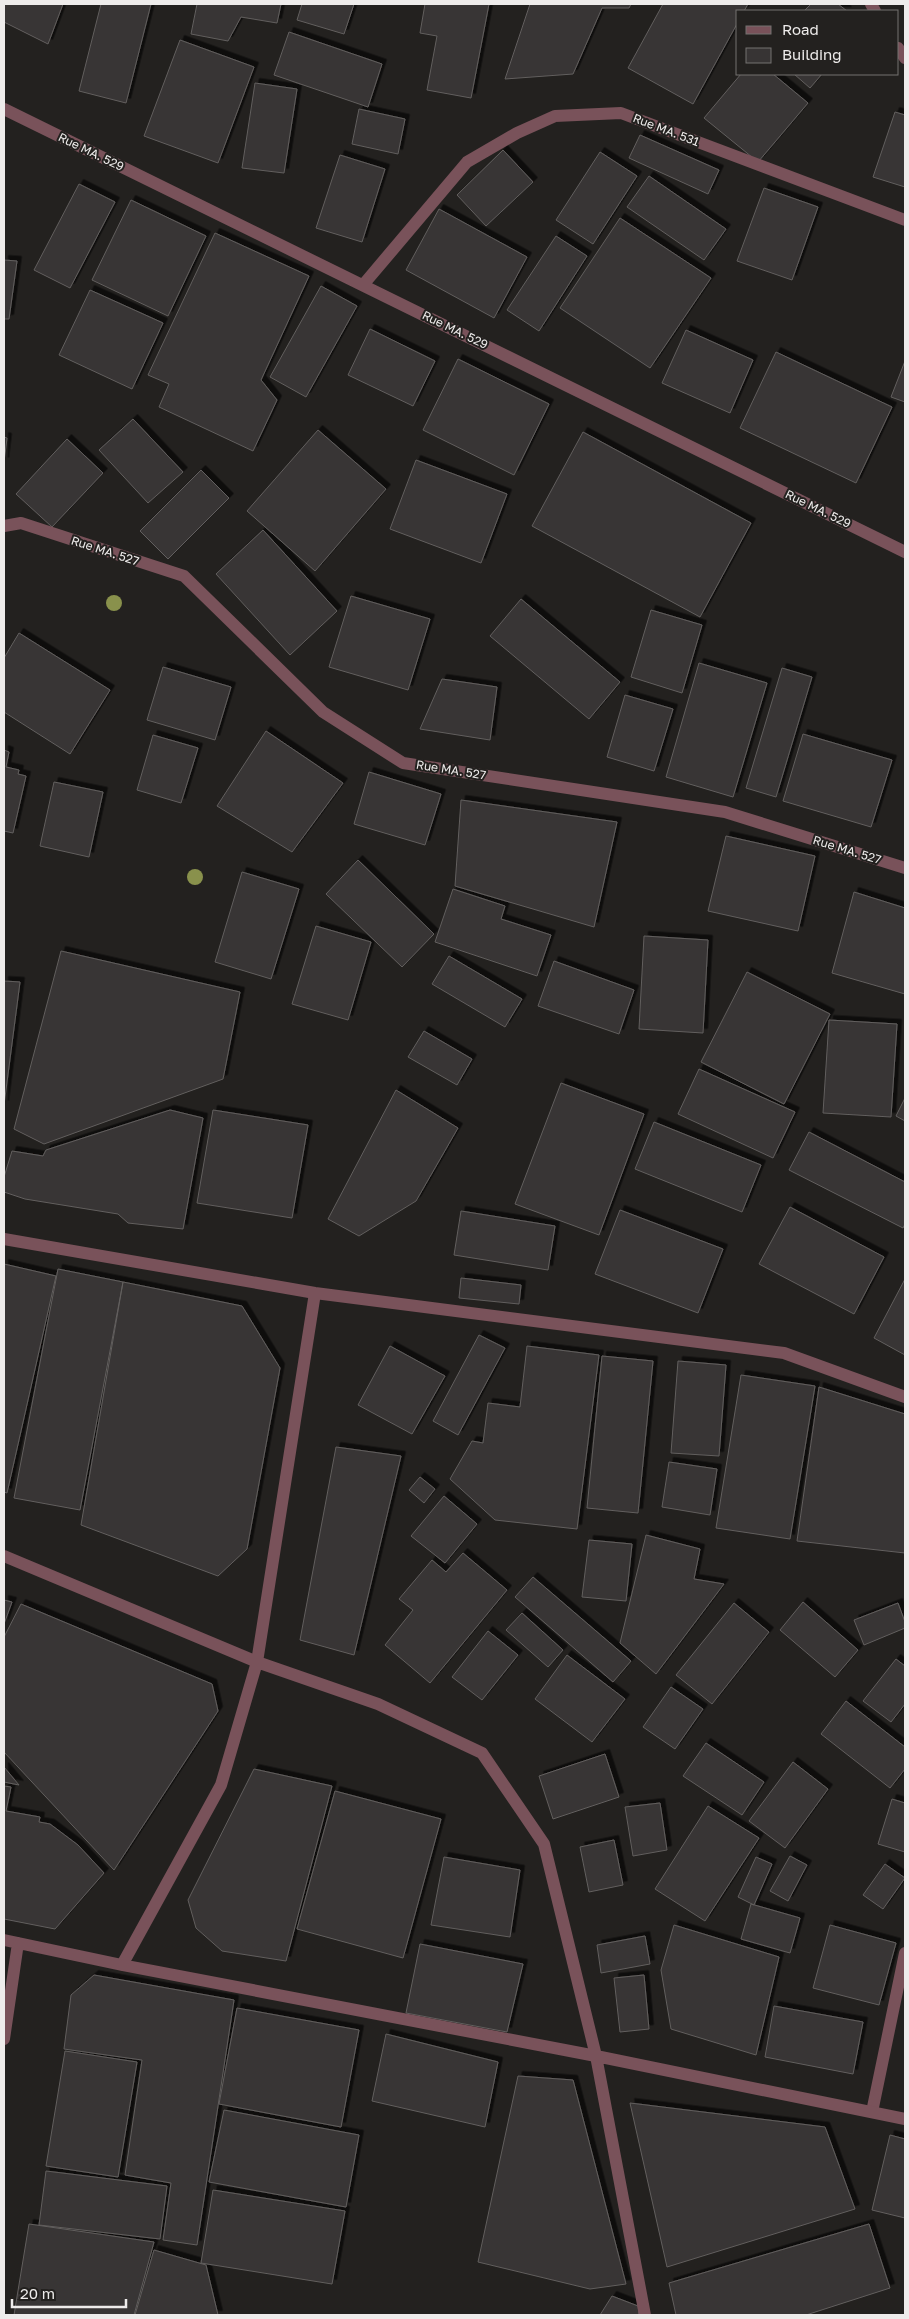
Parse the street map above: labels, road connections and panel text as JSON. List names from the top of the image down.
{
  "streets": {
    "street": ["Rue MA. 531", "Rue MA. 529", "Rue MA. 527"]
  },
  "crossings": [
    ["Rue MA. 531", "Rue MA. 529"]
  ],
  "legend": ["Road", "Building"],
  "scale_bar": "20 m"
}
